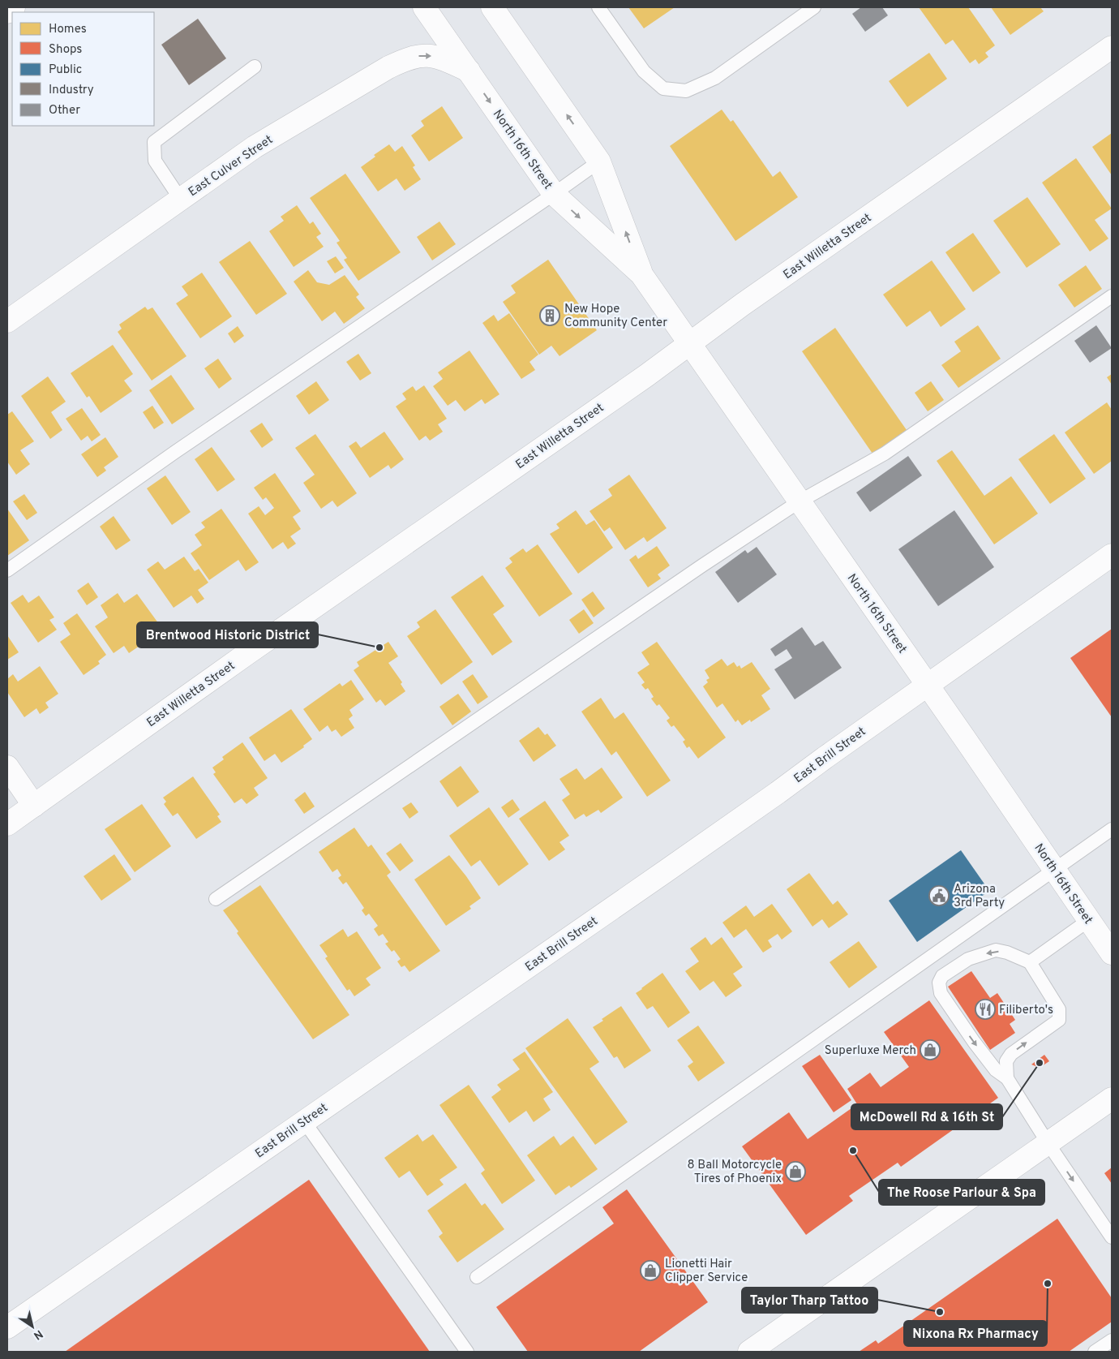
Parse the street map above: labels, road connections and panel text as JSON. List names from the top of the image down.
{
  "streets": {
    "main road": [
      "North 16th Street",
      "East Culver Street",
      "East Willetta Street",
      "East Brill Street"
    ]
  },
  "crossings": [
    ["North 16th Street", "East Culver Street"],
    ["North 16th Street", "East Willetta Street"],
    ["North 16th Street", "East Brill Street"]
  ],
  "one_way": ["East Culver Street"],
  "places": {
    "building": ["New Hope Community Center"],
    "other": [
      "Brentwood Historic District",
      "McDowell Rd & 16th St",
      "The Roose Parlour & Spa",
      "Nixona Rx Pharmacy",
      "Taylor Tharp Tattoo"
    ],
    "public building": ["Arizona 3rd Party"],
    "restaurant": ["Filiberto's"],
    "shop": ["Superluxe Merch", "8 Ball Motorcycle Tires of Phoenix", "Lionetti Hair Clipper Service"]
  },
  "legend": [
    "Homes",
    "Shops",
    "Public",
    "Industry",
    "Other"
  ],
  "north": "bottom right"
}
